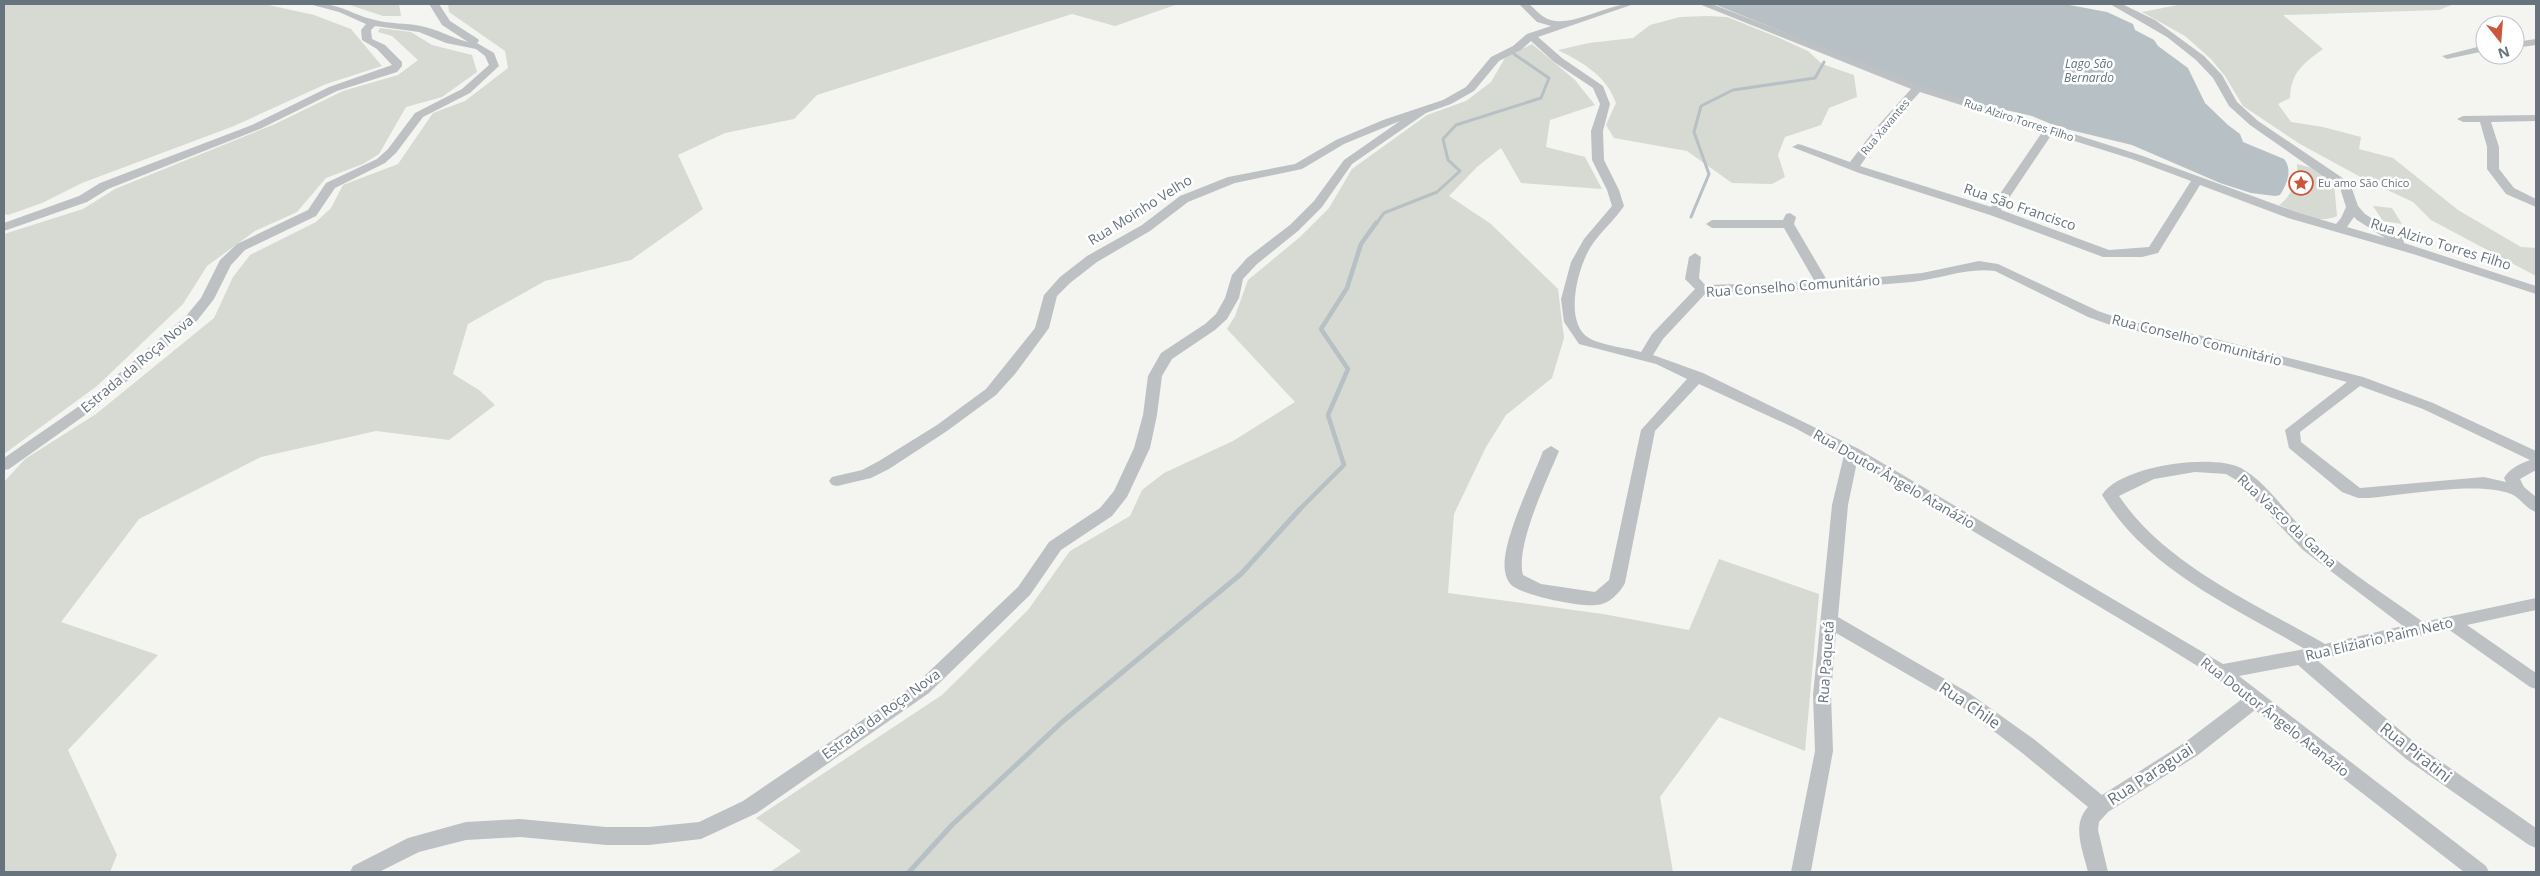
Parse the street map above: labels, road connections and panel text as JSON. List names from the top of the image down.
{
  "streets": {
    "street": [
      "Rua Alziro Torres Filho",
      "Rua Xavantes",
      "Rua São Francisco",
      "Rua Moinho Velho",
      "Rua Conselho Comunitário",
      "Estrada da Roça Nova",
      "Rua Doutor Ângelo Atanázio",
      "Rua Vasco da Gama",
      "Rua Eliziario Paim Neto",
      "Rua Paquetá",
      "Rua Chile",
      "Rua Piratini",
      "Rua Paraguai"
    ]
  },
  "crossings": [
    ["Rua Alziro Torres Filho", "Rua Xavantes"],
    ["Rua Alziro Torres Filho", "Rua São Francisco"],
    ["Rua Xavantes", "Rua São Francisco"],
    ["Rua Moinho Velho", "Estrada da Roça Nova"],
    ["Rua Moinho Velho", "Rua Doutor Ângelo Atanázio"],
    ["Rua Conselho Comunitário", "Rua Doutor Ângelo Atanázio"],
    ["Rua Doutor Ângelo Atanázio", "Rua Eliziario Paim Neto"],
    ["Rua Doutor Ângelo Atanázio", "Rua Paquetá"],
    ["Rua Doutor Ângelo Atanázio", "Rua Paraguai"],
    ["Rua Vasco da Gama", "Rua Eliziario Paim Neto"],
    ["Rua Eliziario Paim Neto", "Rua Piratini"],
    ["Rua Paquetá", "Rua Chile"],
    ["Rua Chile", "Rua Paraguai"]
  ],
  "water": ["Lago São Bernardo"],
  "places": {
    "place": ["Eu amo São Chico"]
  },
  "north": "bottom"
}
